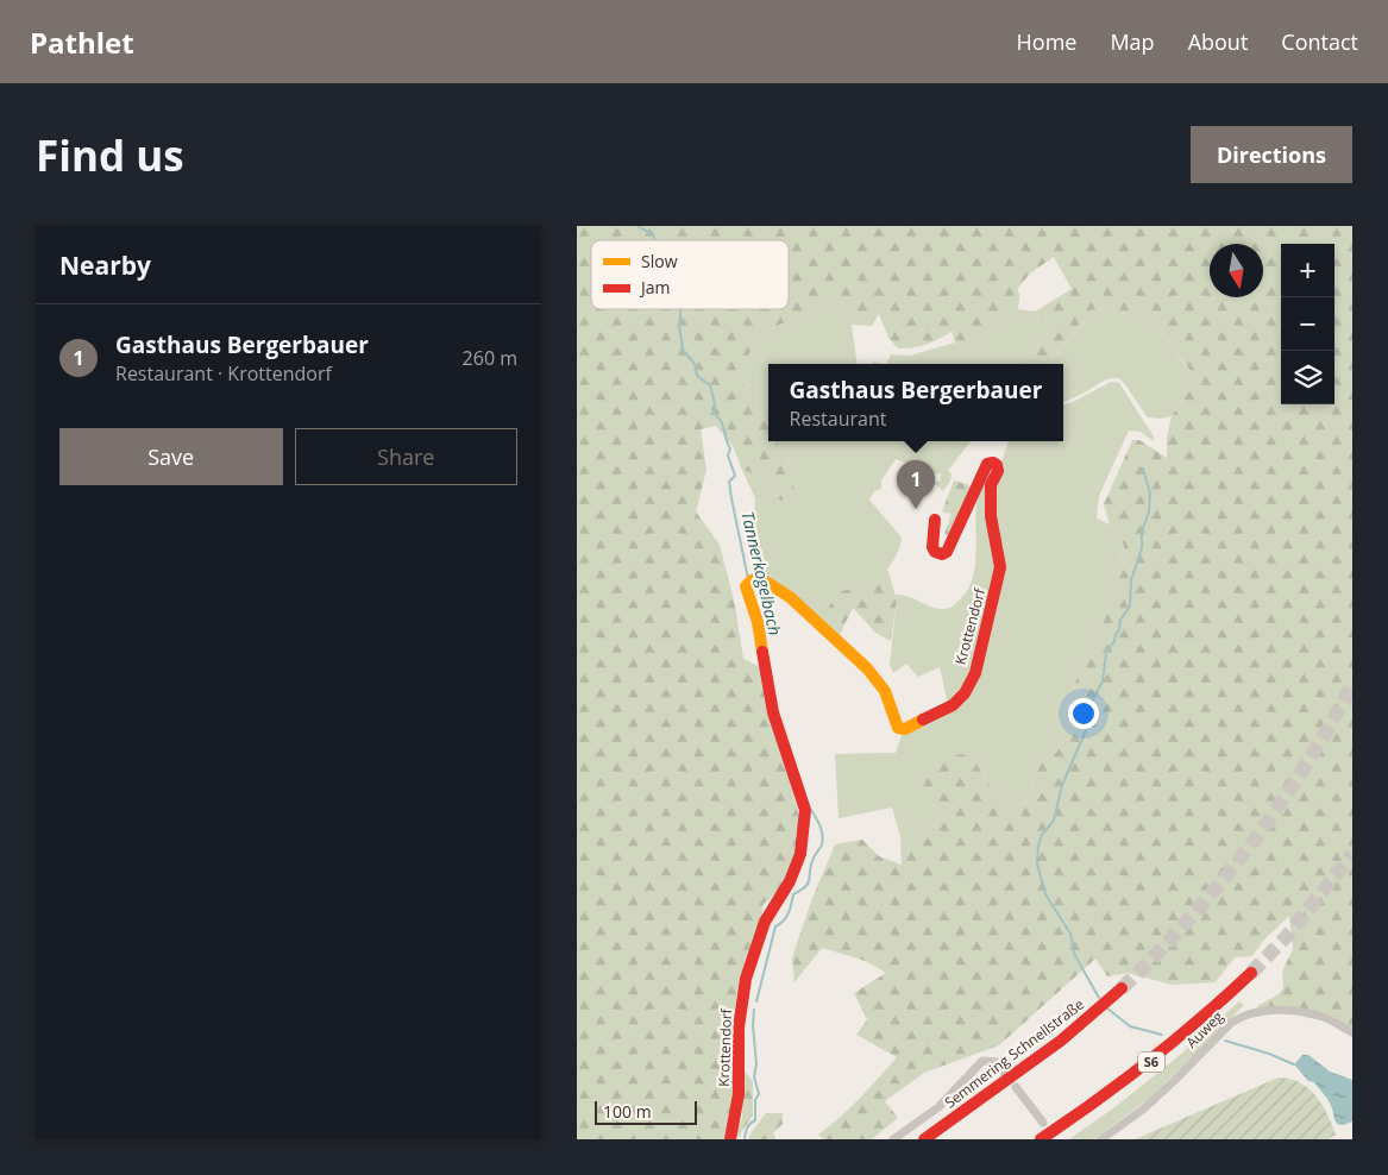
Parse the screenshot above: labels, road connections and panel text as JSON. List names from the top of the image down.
{
  "streets": {
    "main road": ["Krottendorf", "Semmering Schnellstraße", "S6"],
    "street": ["Auweg"]
  },
  "water": ["Tannerkogelbach"],
  "legend": ["Slow", "Jam"],
  "scale_bar": "100 m",
  "north": "bottom",
  "page": {
    "header": "Pathlet",
    "nav": [
      "Home",
      "Map",
      "About",
      "Contact"
    ],
    "buttons": [
      "Directions",
      ["Save", "Share"]
    ],
    "title": "Find us",
    "heading": "Nearby",
    "map_buttons": ["+", "−"],
    "list": [
      {
        "mark": "1",
        "name": "Gasthaus Bergerbauer",
        "note": "Restaurant · Krottendorf",
        "value": "260 m"
      }
    ],
    "popup": ["Gasthaus Bergerbauer", "Restaurant"],
    "pins": "1",
    "scale": "100 m"
  }
}
